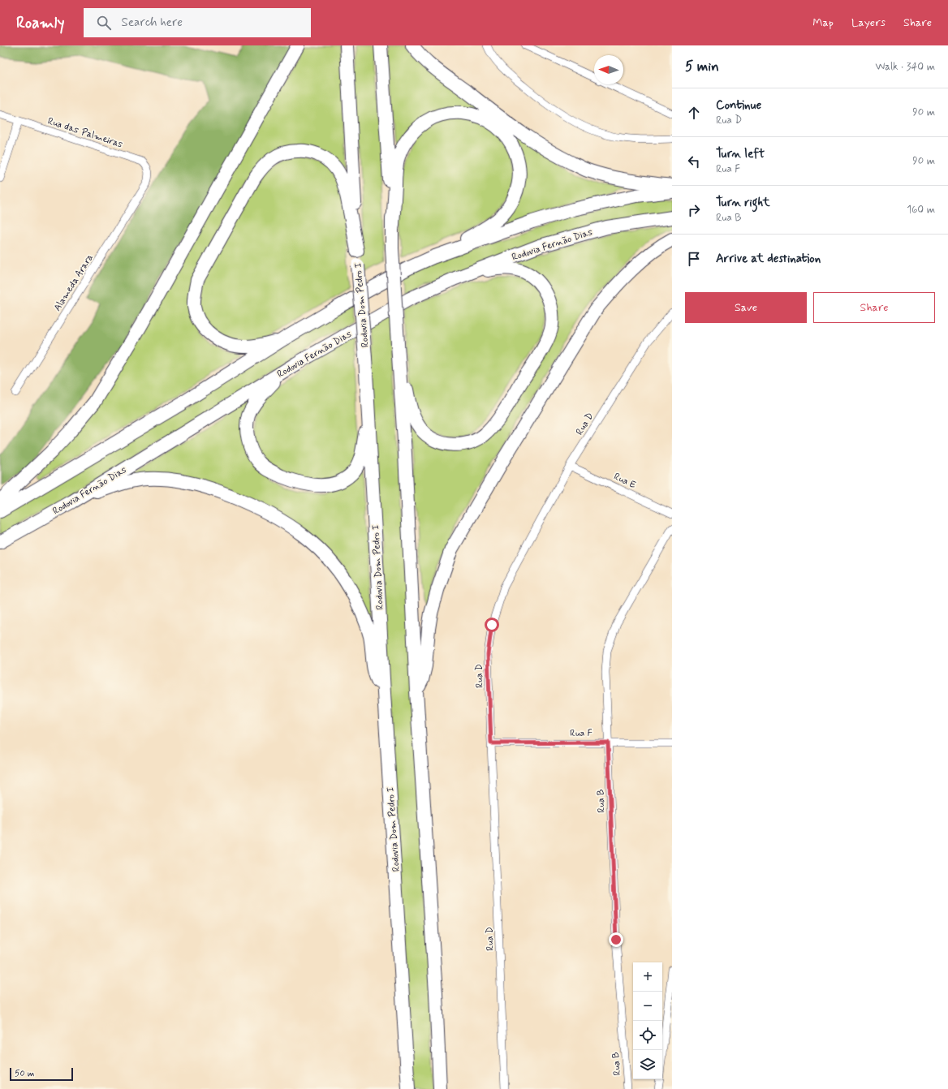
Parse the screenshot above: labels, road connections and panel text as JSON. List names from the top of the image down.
{
  "streets": {
    "highway": ["Rodovia Fernão Dias", "Rodovia Dom Pedro I"],
    "street": [
      "Rua das Palmeiras",
      "Alameda Arara",
      "Rua D",
      "Rua E",
      "Rua F",
      "Rua B"
    ]
  },
  "crossings": [
    ["Rua das Palmeiras", "Alameda Arara"],
    ["Rua D", "Rua E"],
    ["Rua D", "Rua F"],
    ["Rua F", "Rua B"]
  ],
  "scale_bar": "50 m",
  "north": "left",
  "page": {
    "header": "Roamly",
    "search": "Search here",
    "nav": ["Map", "Layers", "Share"],
    "heading": ["5 min", "Walk · 340 m"],
    "list": [
      ["Continue", "Rua D", "90 m"],
      ["Turn left", "Rua F", "90 m"],
      ["Turn right", "Rua B", "160 m"],
      "Arrive at destination"
    ],
    "buttons": ["Save", "Share"],
    "map_buttons": ["+", "−"],
    "scale": "50 m"
  }
}
